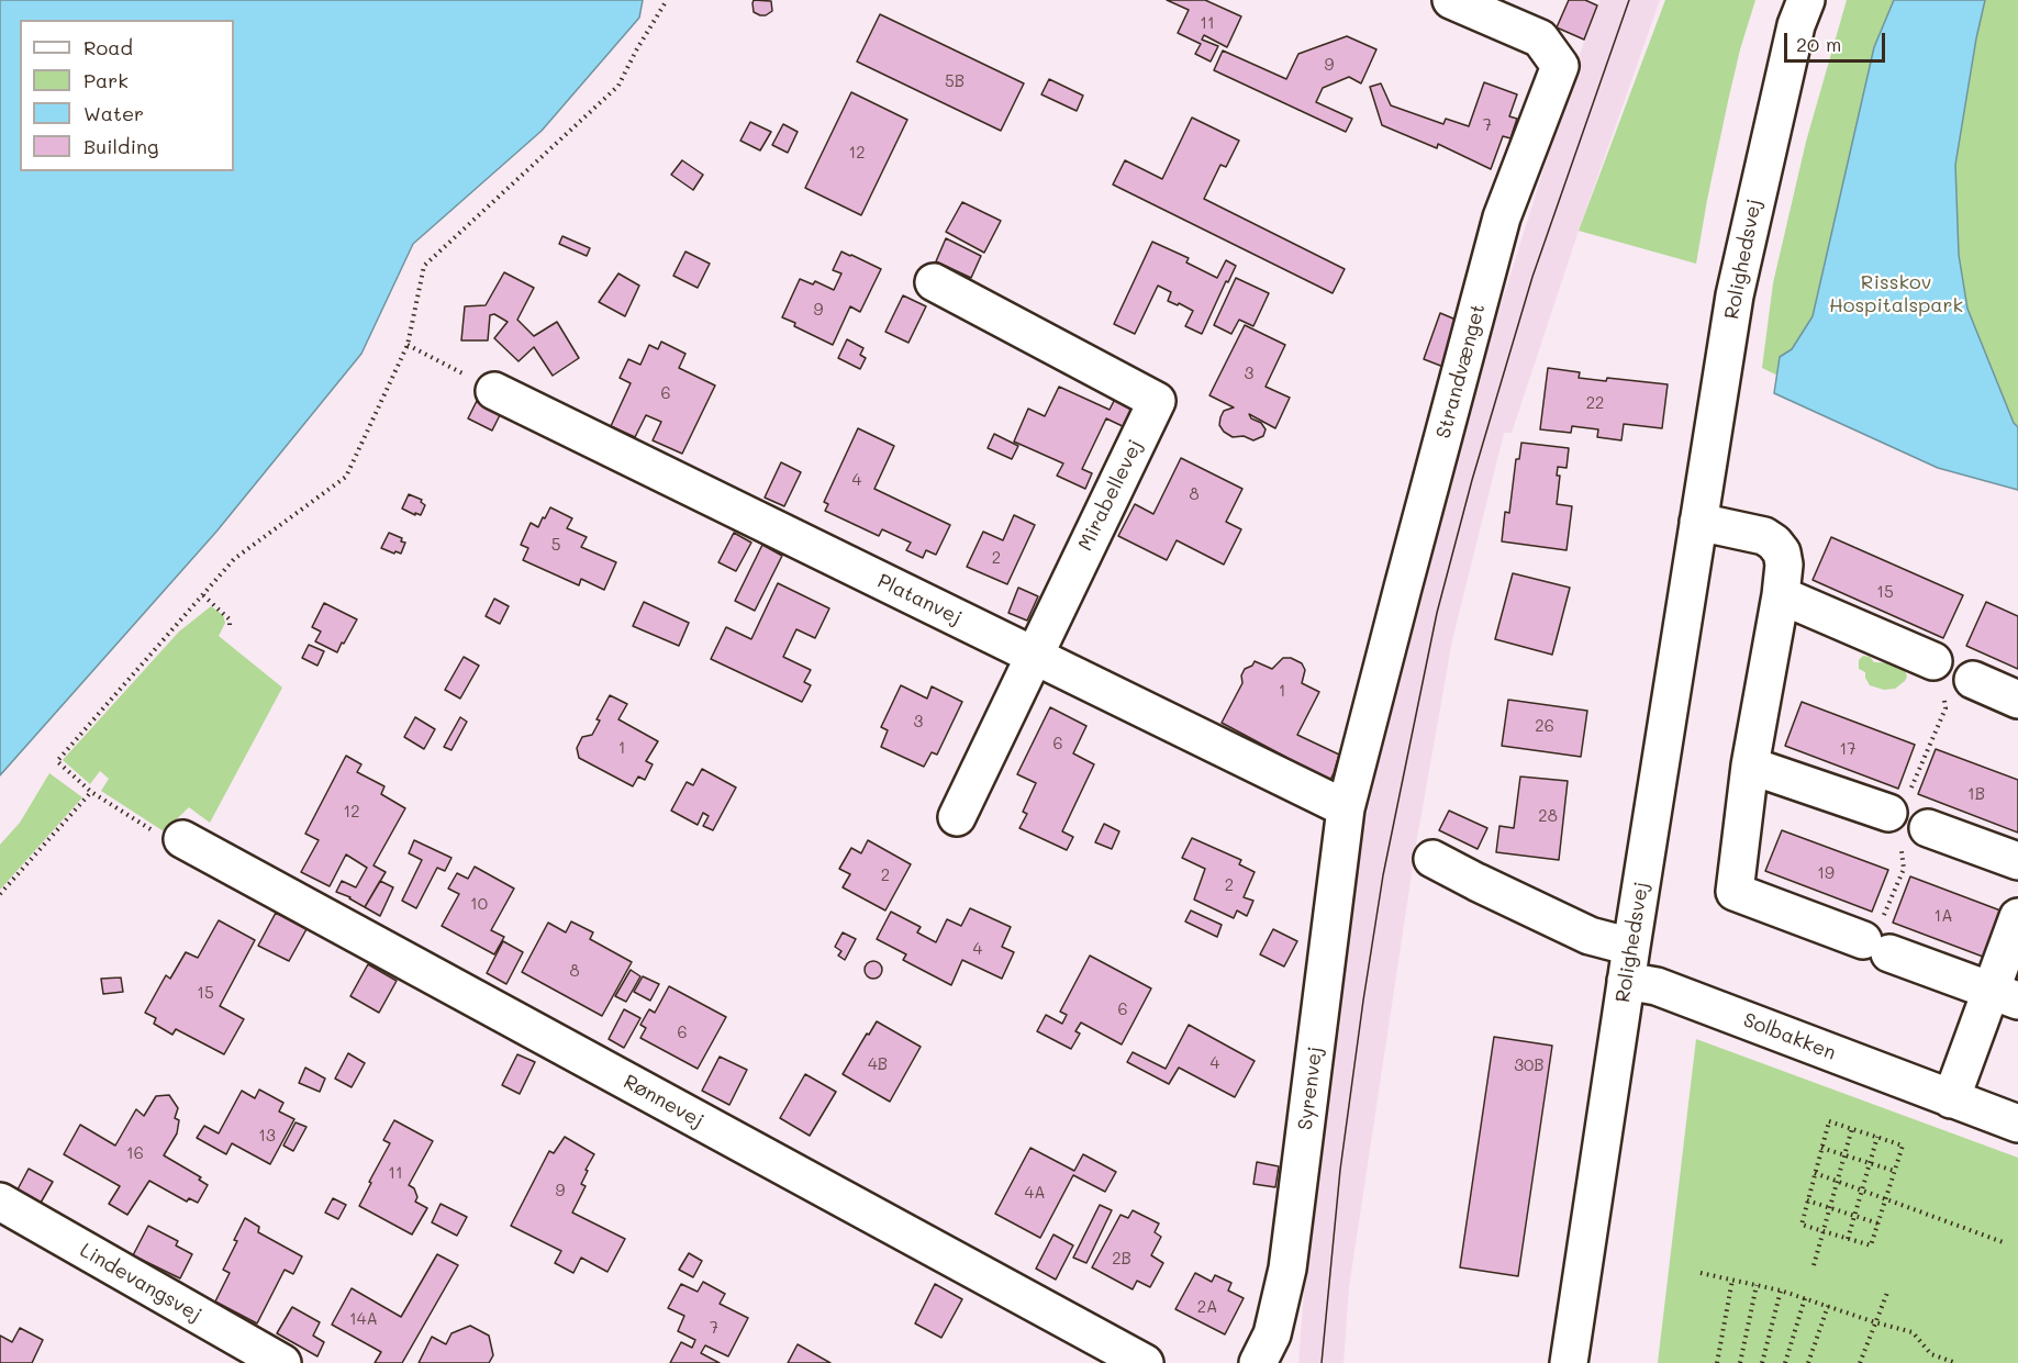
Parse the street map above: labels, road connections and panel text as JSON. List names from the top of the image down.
{
  "streets": {
    "street": [
      "Rolighedsvej",
      "Strandvænget",
      "Mirabellevej",
      "Platanvej",
      "Solbakken",
      "Syrenvej",
      "Rønnevej",
      "Lindevangsvej"
    ]
  },
  "crossings": [
    ["Rolighedsvej", "Solbakken"],
    ["Strandvænget", "Platanvej"],
    ["Strandvænget", "Syrenvej"],
    ["Mirabellevej", "Platanvej"],
    ["Platanvej", "Syrenvej"]
  ],
  "parks": ["Risskov Hospitalspark"],
  "house_numbers": [
    "11",
    "9",
    "5B",
    "7",
    "12",
    "9",
    "3",
    "6",
    "22",
    "4",
    "8",
    "5",
    "2",
    "15",
    "1",
    "3",
    "26",
    "6",
    "1",
    "17",
    "1B",
    "12",
    "28",
    "19",
    "2",
    "2",
    "10",
    "1A",
    "4",
    "8",
    "15",
    "6",
    "6",
    "4",
    "4B",
    "30B",
    "13",
    "16",
    "11",
    "9",
    "4A",
    "2B",
    "2A",
    "14A",
    "7"
  ],
  "legend": [
    "Road",
    "Park",
    "Water",
    "Building"
  ],
  "scale_bar": "20 m"
}
